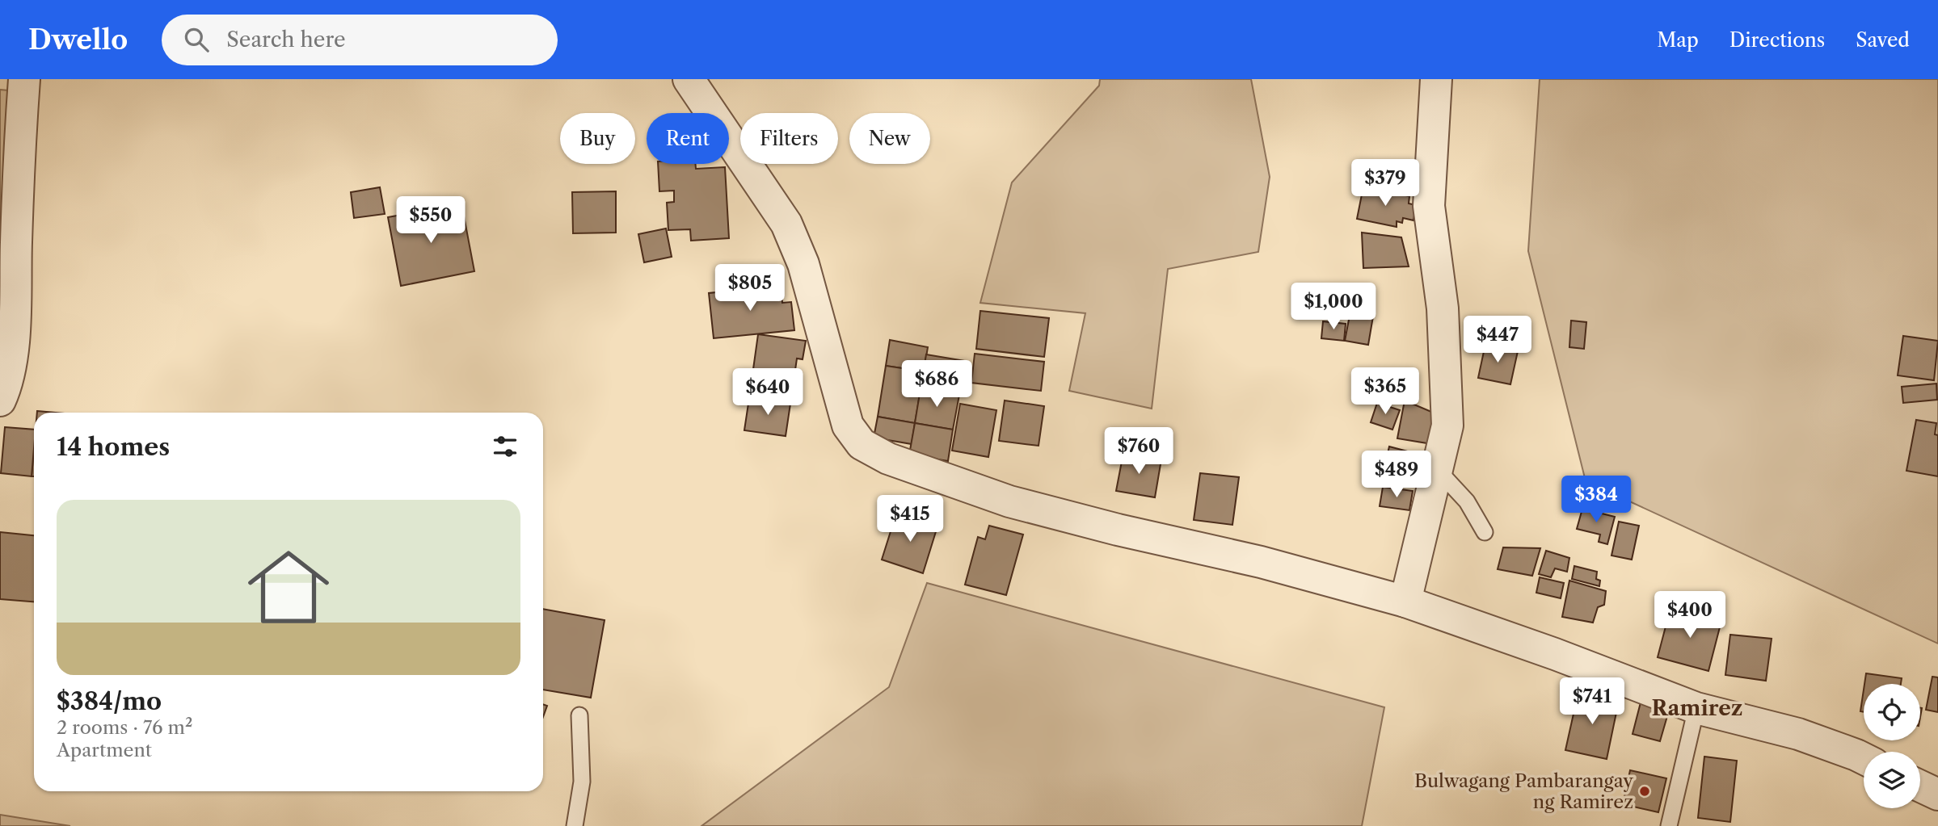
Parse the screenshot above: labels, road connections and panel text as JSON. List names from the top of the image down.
{
  "districts": ["Ramirez"],
  "places": ["Bulwagang Pambarangay ng Ramirez"],
  "page": {
    "header": "Dwello",
    "search": "Search here",
    "nav": ["Map", "Directions", "Saved"],
    "chip": [
      "Buy",
      "Rent",
      "Filters",
      "New"
    ],
    "price": [
      "$379",
      "$550",
      "$805",
      "$1,000",
      "$447",
      "$686",
      "$365",
      "$640",
      "$760",
      "$489",
      "$384",
      "$415",
      "$400",
      "$741"
    ],
    "heading": "14 homes",
    "list": [
      {
        "name": "$384/mo",
        "note": "2 rooms · 76 m² · Apartment"
      }
    ]
  }
}
